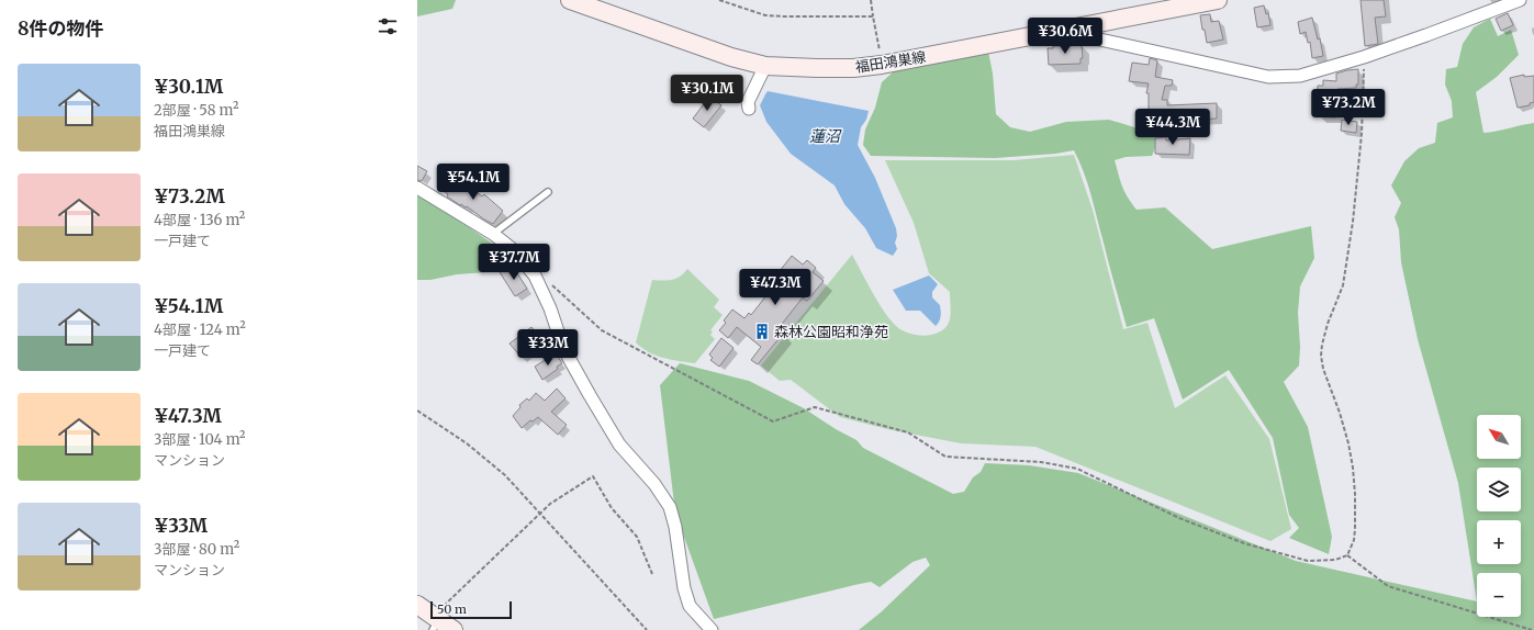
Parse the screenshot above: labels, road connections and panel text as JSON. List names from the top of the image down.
{
  "streets": {
    "main road": ["福田鴻巣線"]
  },
  "water": ["蓮沼"],
  "places": {
    "building": ["森林公園昭和浄苑"]
  },
  "scale_bar": "50 m",
  "north": "top left",
  "page": {
    "heading": "8件の物件",
    "price": [
      "¥30.6M",
      "¥30.1M",
      "¥73.2M",
      "¥44.3M",
      "¥54.1M",
      "¥37.7M",
      "¥47.3M",
      "¥33M"
    ],
    "list": [
      {
        "name": "¥30.1M",
        "note": "2部屋 · 58 m² · 福田鴻巣線"
      },
      {
        "name": "¥73.2M",
        "note": "4部屋 · 136 m² · 一戸建て"
      },
      {
        "name": "¥54.1M",
        "note": "4部屋 · 124 m² · 一戸建て"
      },
      {
        "name": "¥47.3M",
        "note": "3部屋 · 104 m² · マンション"
      },
      {
        "name": "¥33M",
        "note": "3部屋 · 80 m² · マンション"
      }
    ],
    "map_buttons": ["+", "−"],
    "scale": "50 m"
  }
}
